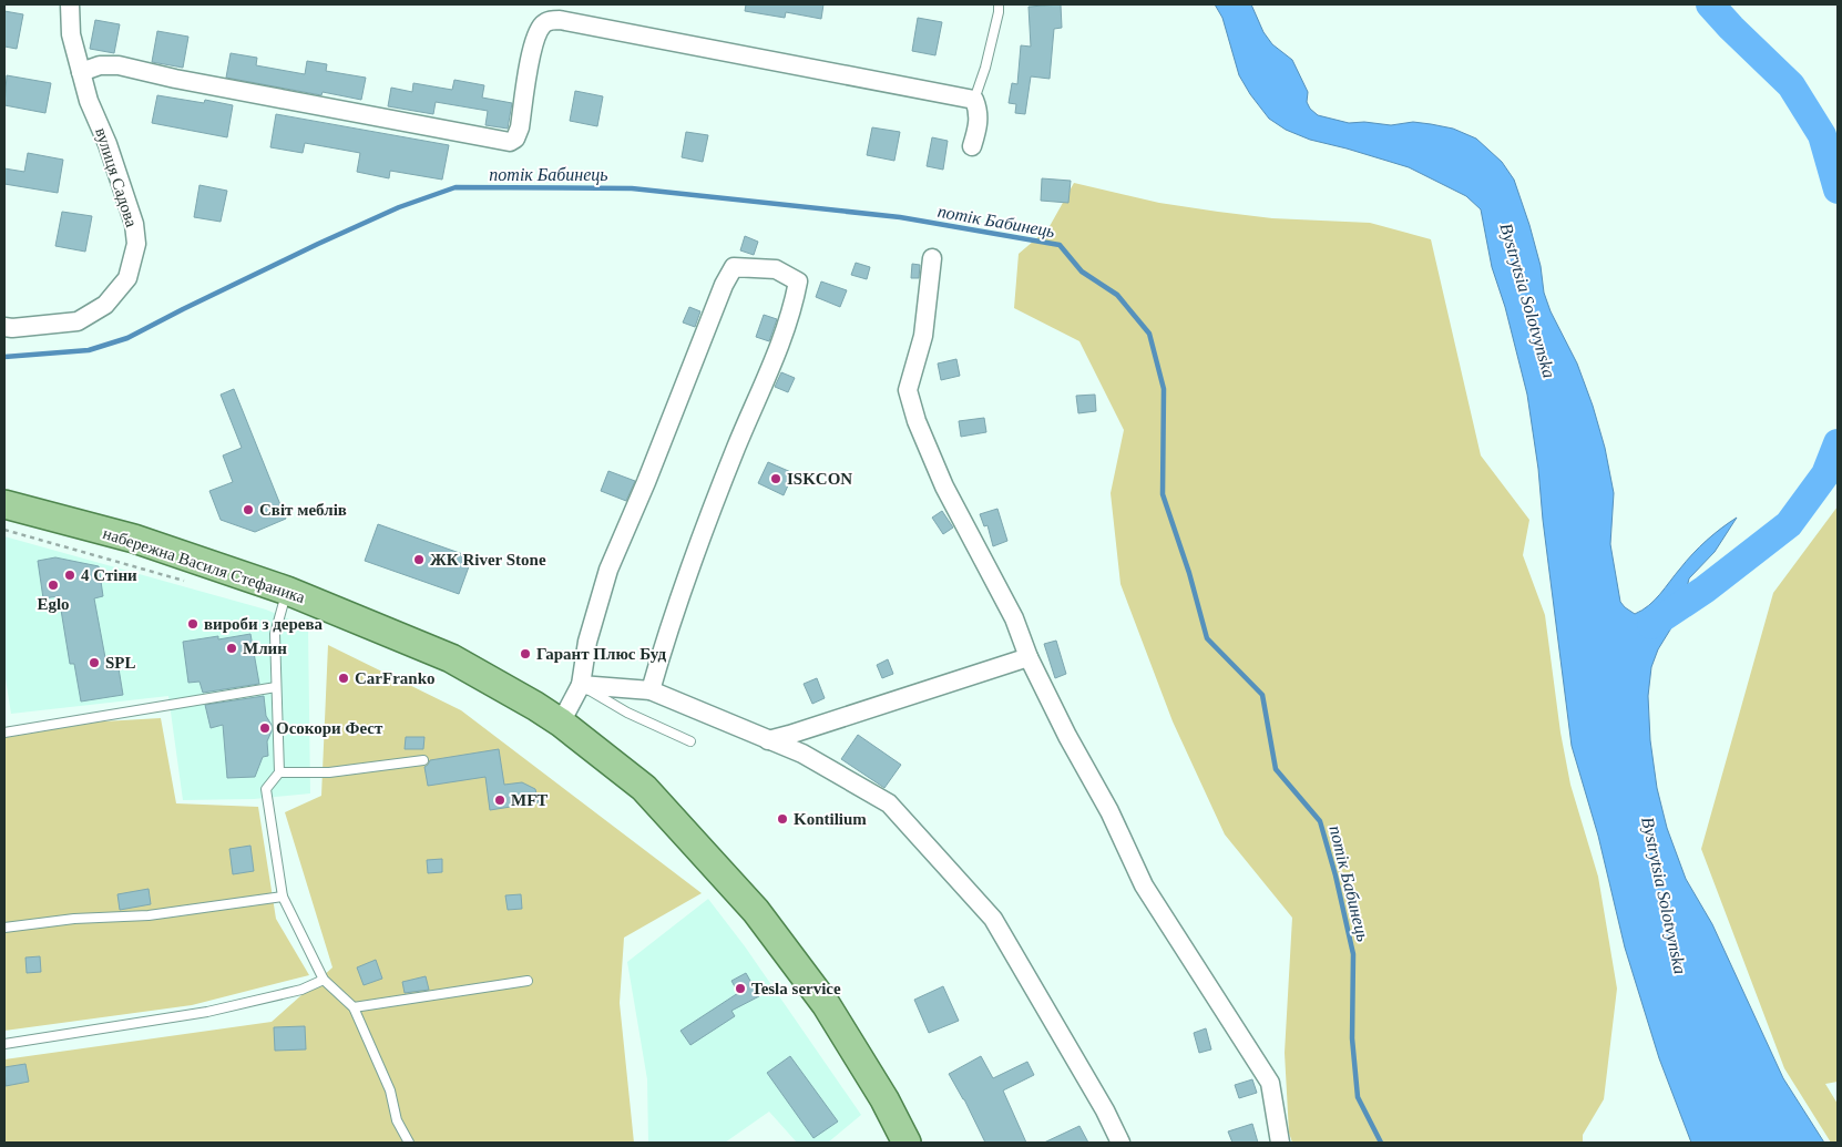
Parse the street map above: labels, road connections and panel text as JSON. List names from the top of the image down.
{
  "streets": {
    "main road": ["набережна Василя Стефаника"],
    "street": ["вулиця Садова"]
  },
  "water": ["потік Бабинець", "Bystrytsia Solotvynska"],
  "places": [
    "ISKCON",
    "Світ меблів",
    "ЖК River Stone",
    "4 Стіни",
    "Eglo",
    "вироби з дерева",
    "Млин",
    "Гарант Плюс Буд",
    "SPL",
    "CarFranko",
    "Осокори Фест",
    "MFT",
    "Kontilium",
    "Tesla service"
  ]
}
